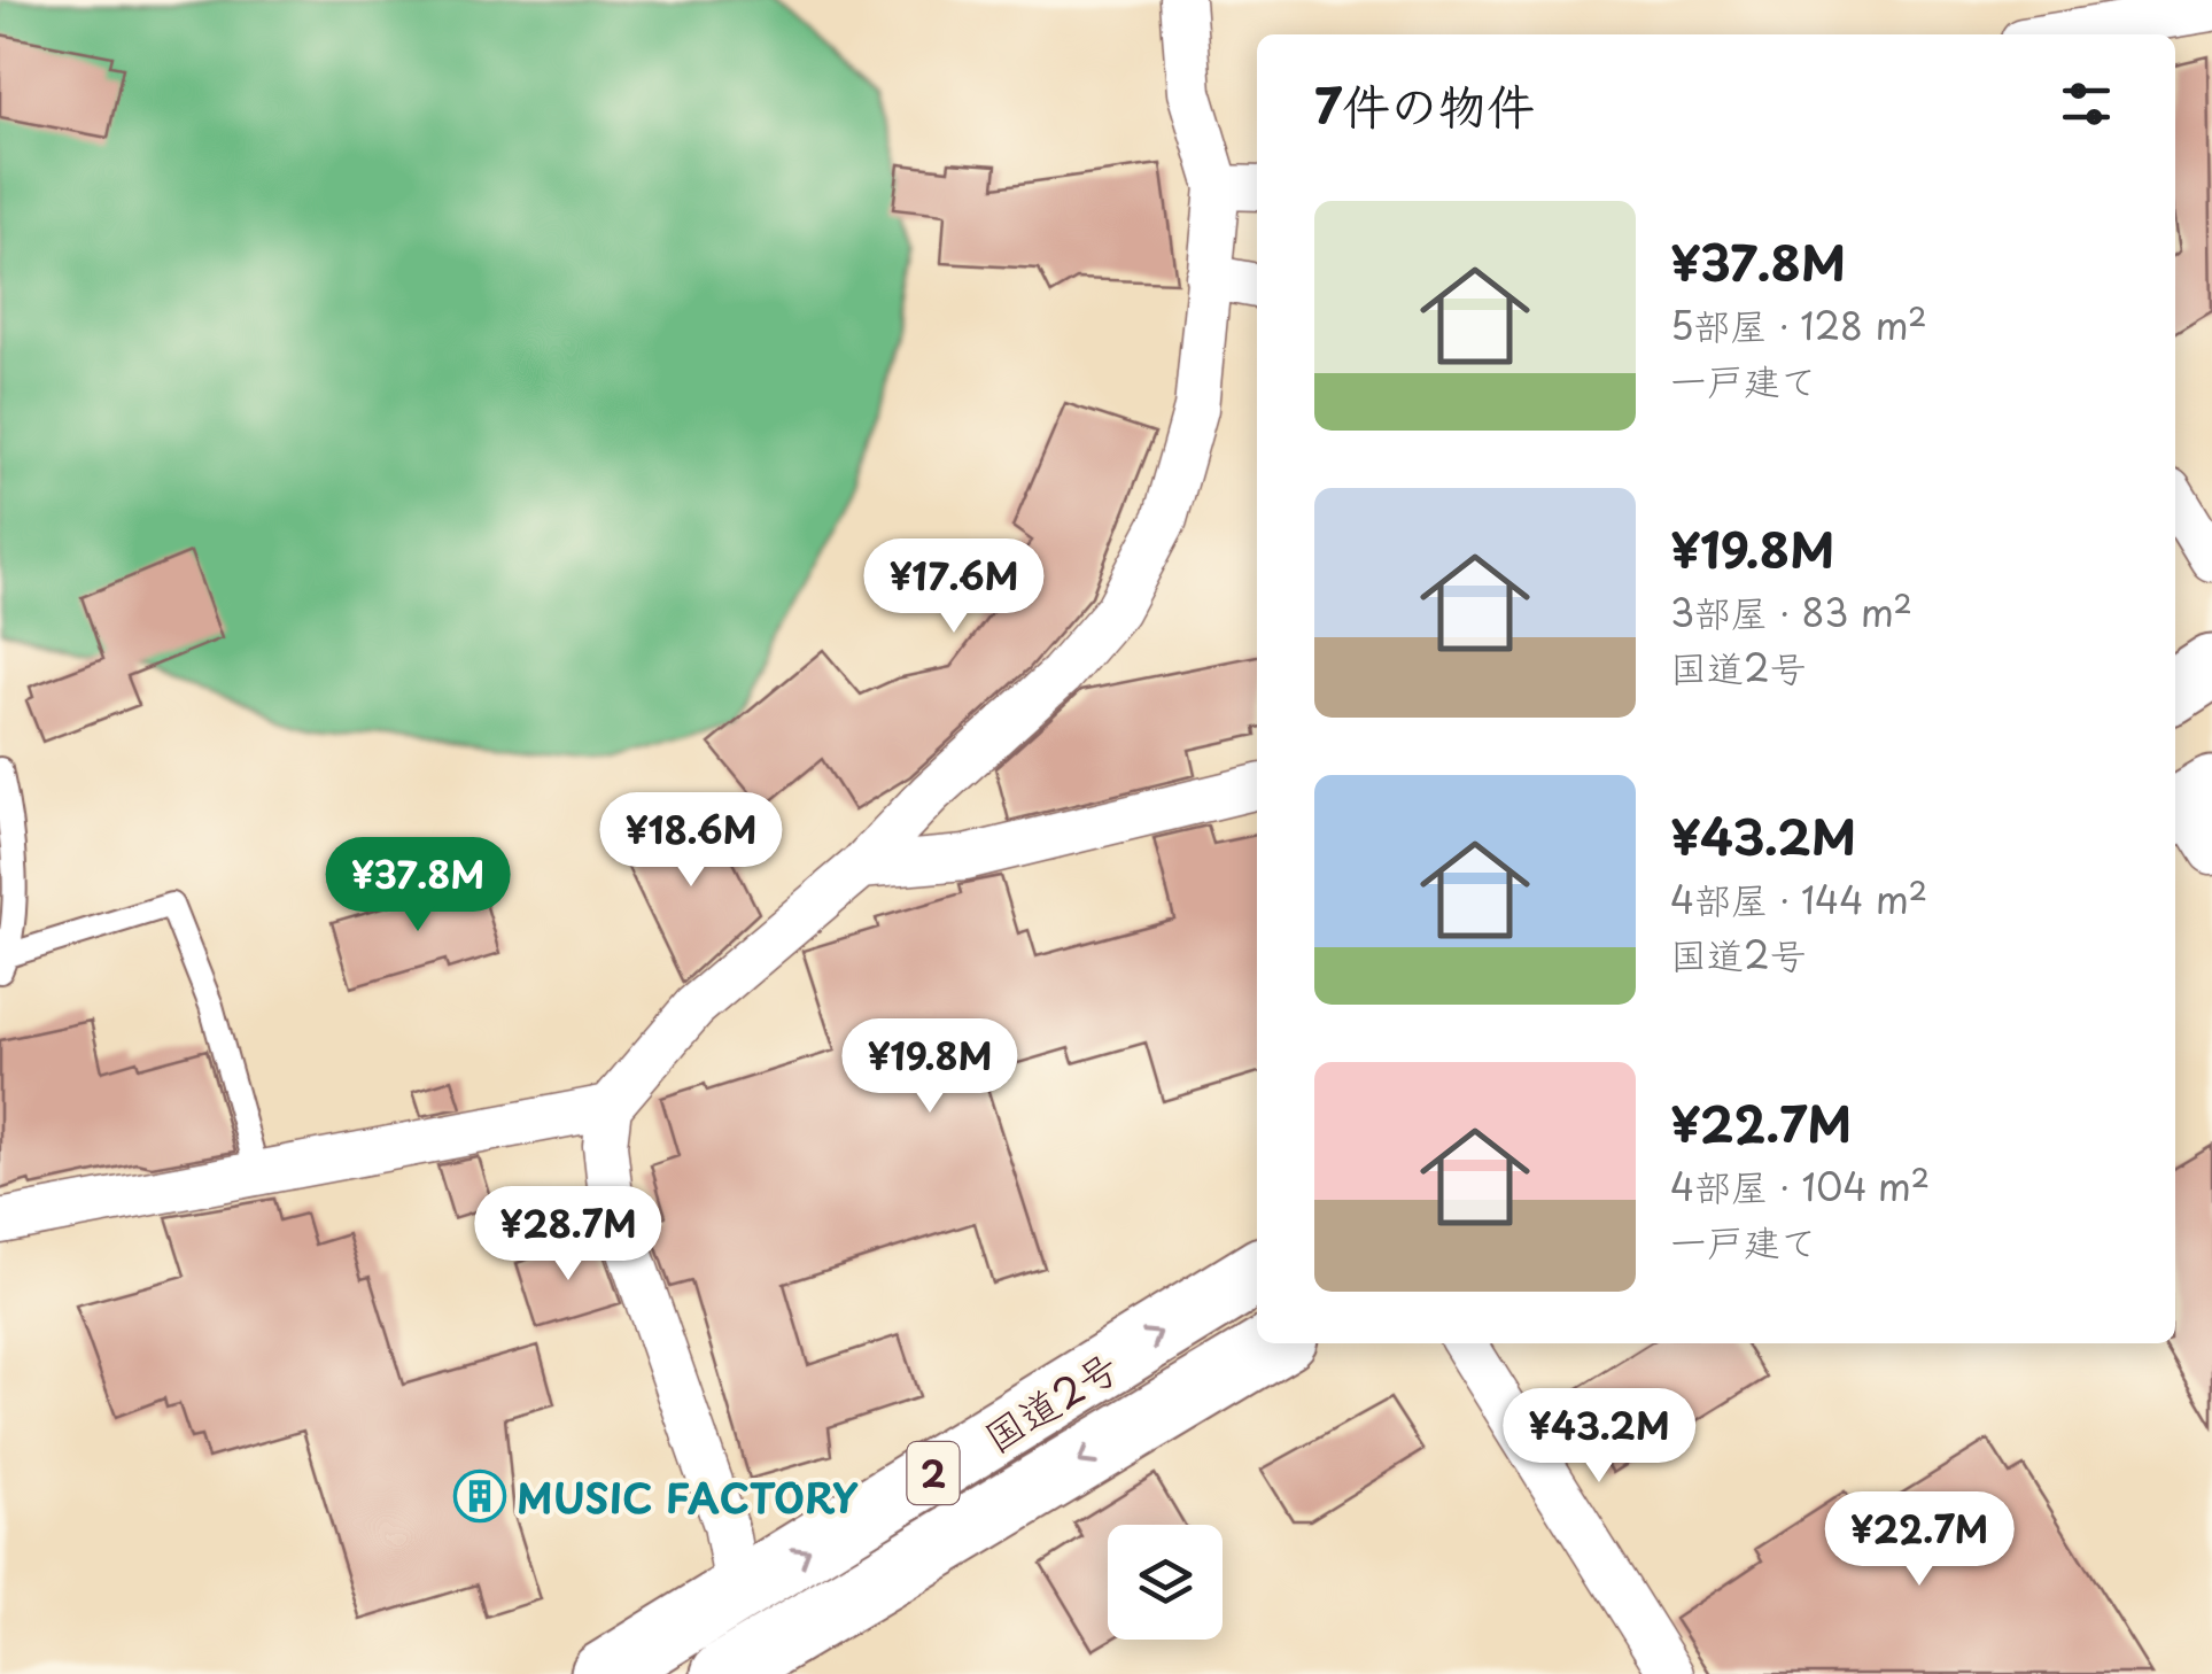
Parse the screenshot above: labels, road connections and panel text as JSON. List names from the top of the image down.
{
  "streets": {
    "highway": ["国道2号", "2"]
  },
  "places": {
    "building": ["MUSIC FACTORY"]
  },
  "page": {
    "heading": "7件の物件",
    "list": [
      {
        "name": "¥37.8M",
        "note": "5部屋 · 128 m² · 一戸建て"
      },
      {
        "name": "¥19.8M",
        "note": "3部屋 · 83 m² · 国道2号"
      },
      {
        "name": "¥43.2M",
        "note": "4部屋 · 144 m² · 国道2号"
      },
      {
        "name": "¥22.7M",
        "note": "4部屋 · 104 m² · 一戸建て"
      }
    ],
    "price": [
      "¥17.6M",
      "¥18.6M",
      "¥37.8M",
      "¥19.8M",
      "¥28.7M",
      "¥43.2M",
      "¥22.7M"
    ]
  }
}
